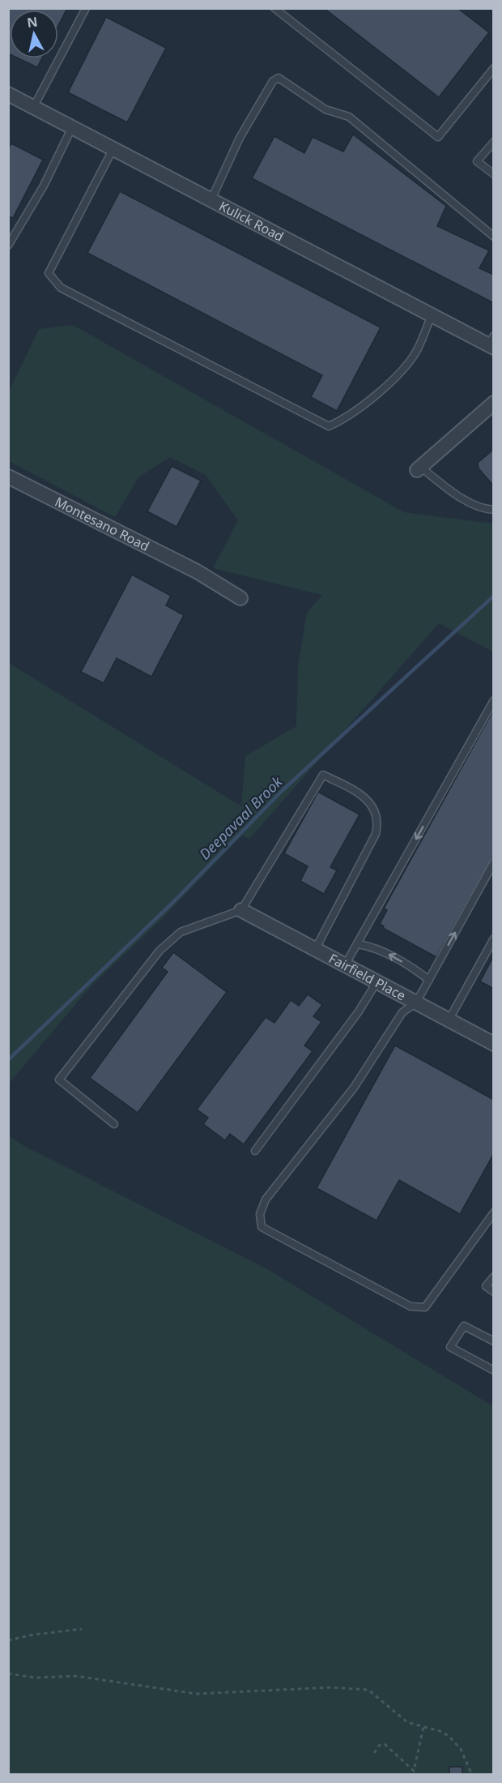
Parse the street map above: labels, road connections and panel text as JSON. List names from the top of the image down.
{
  "streets": {
    "street": ["Kulick Road", "Montesano Road", "Fairfield Place"]
  },
  "water": ["Deepavaal Brook"],
  "north": "top"
}
